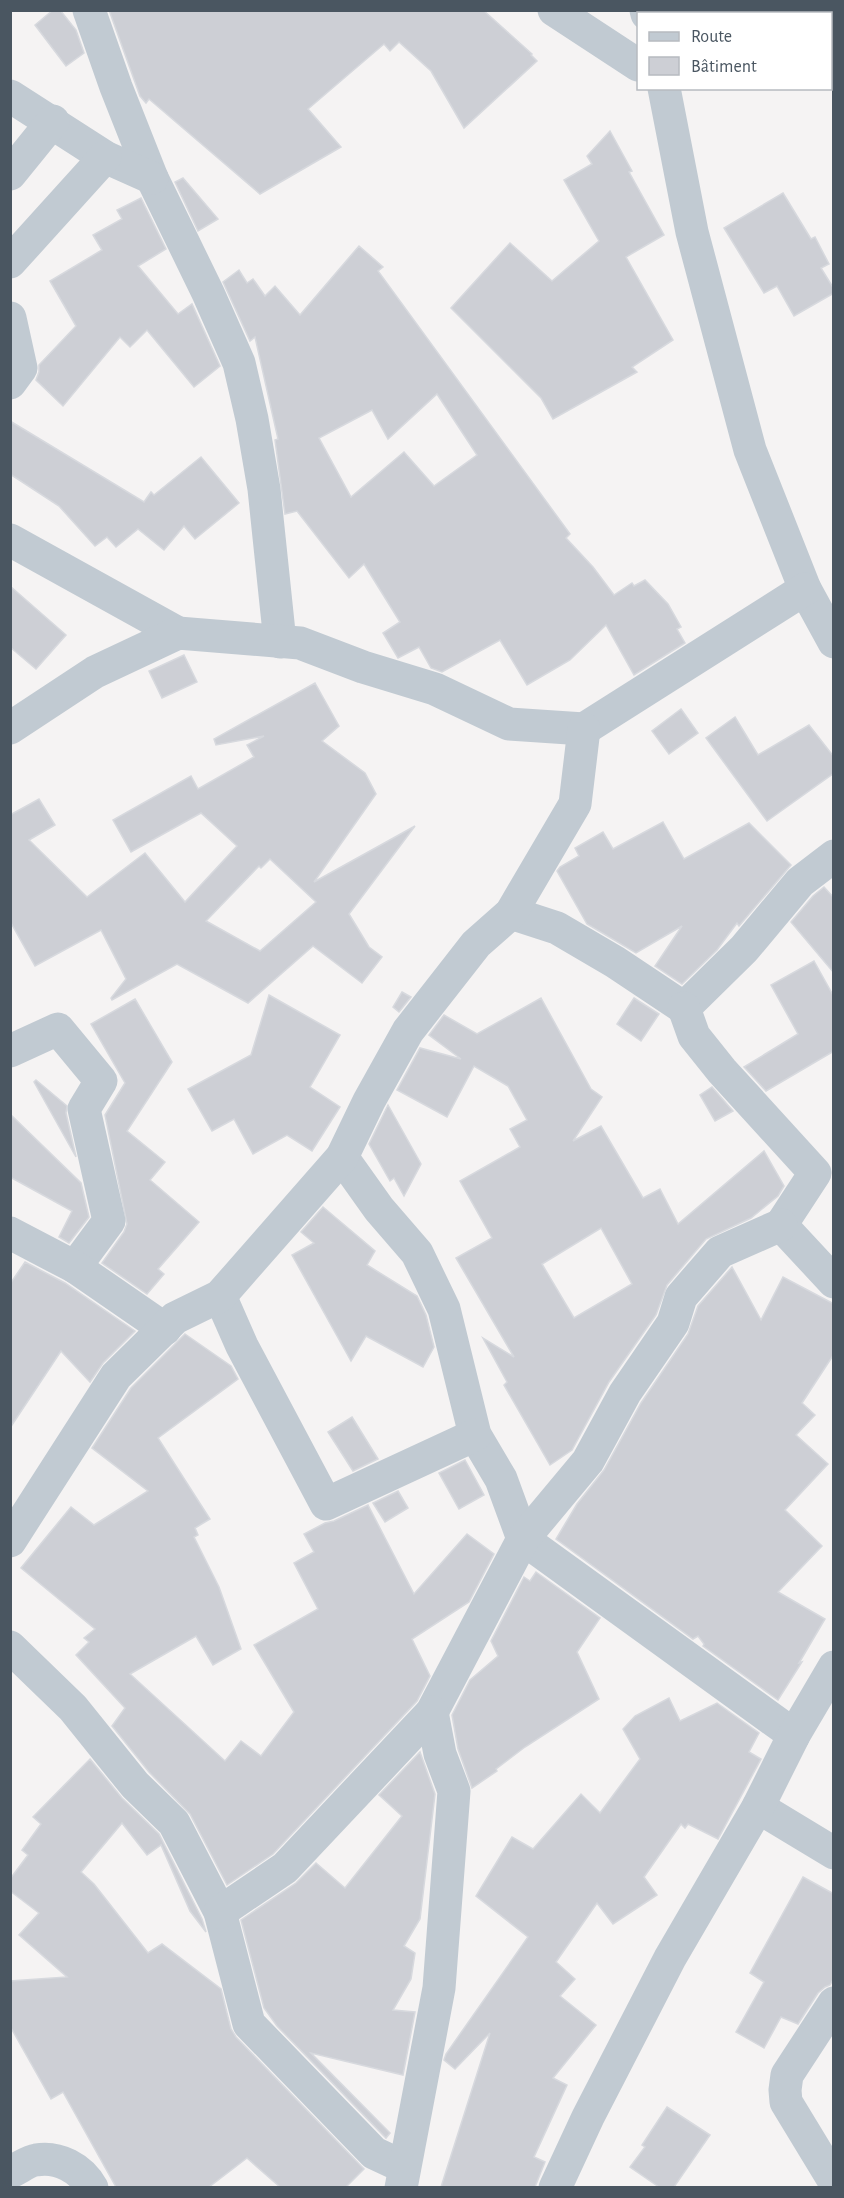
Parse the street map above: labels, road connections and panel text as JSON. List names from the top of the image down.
{
  "legend": ["Route", "Bâtiment"]
}
